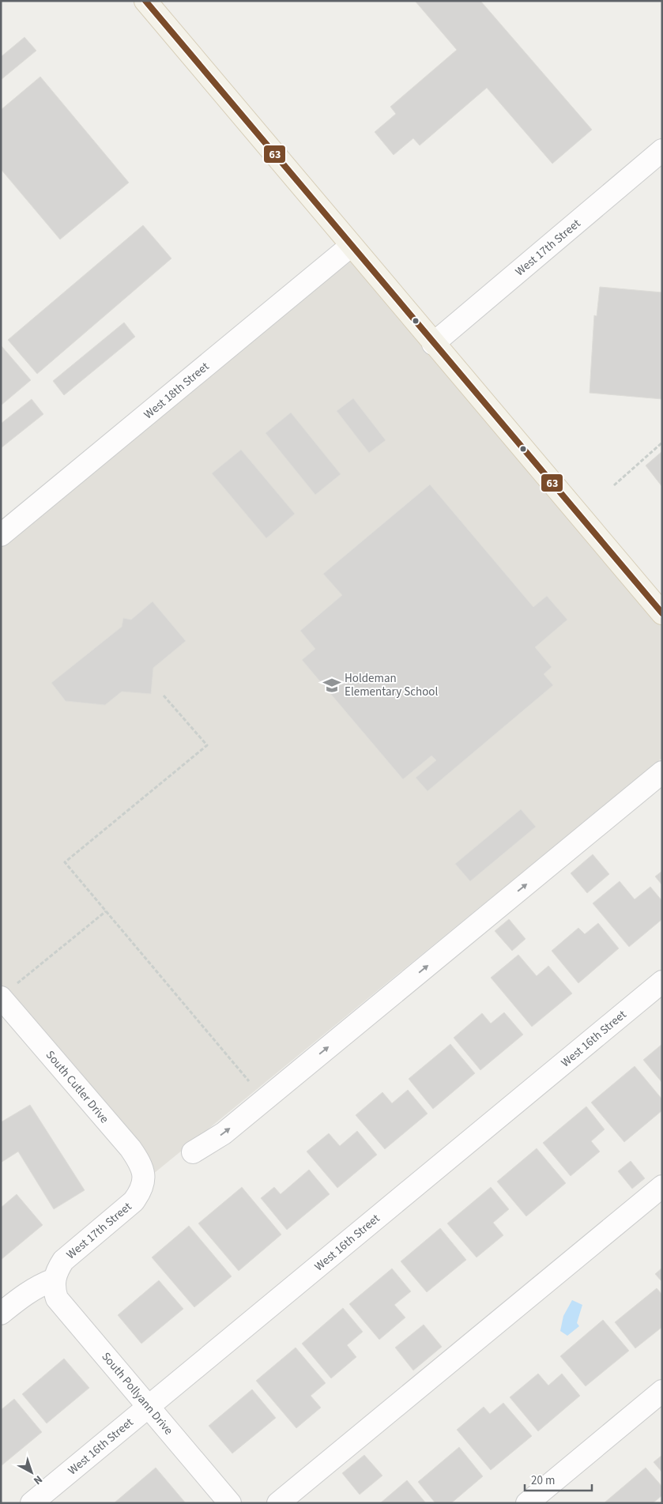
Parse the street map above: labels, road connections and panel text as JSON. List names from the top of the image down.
{
  "streets": {
    "street": [
      "West 17th Street",
      "West 18th Street",
      "West 16th Street",
      "South Cutler Drive",
      "South Pollyann Drive"
    ]
  },
  "crossings": [
    ["West 17th Street", "South Cutler Drive"],
    ["West 17th Street", "South Pollyann Drive"],
    ["West 16th Street", "South Pollyann Drive"]
  ],
  "places": {
    "school or university": ["Holdeman Elementary School"]
  },
  "lines": ["transit line 63"],
  "scale_bar": "20 m",
  "north": "bottom right"
}
